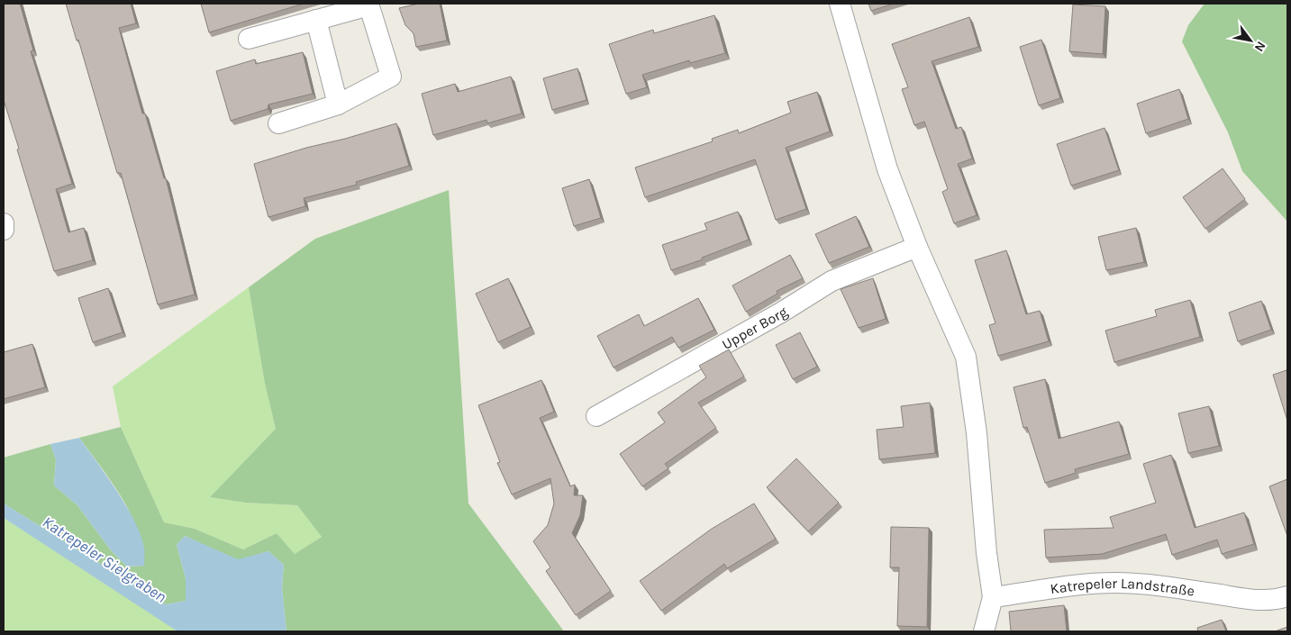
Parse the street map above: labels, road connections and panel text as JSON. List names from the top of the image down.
{
  "streets": {
    "street": ["Upper Borg", "Katrepeler Landstraße"]
  },
  "water": ["Katrepeler Sielgraben"],
  "north": "bottom right"
}
